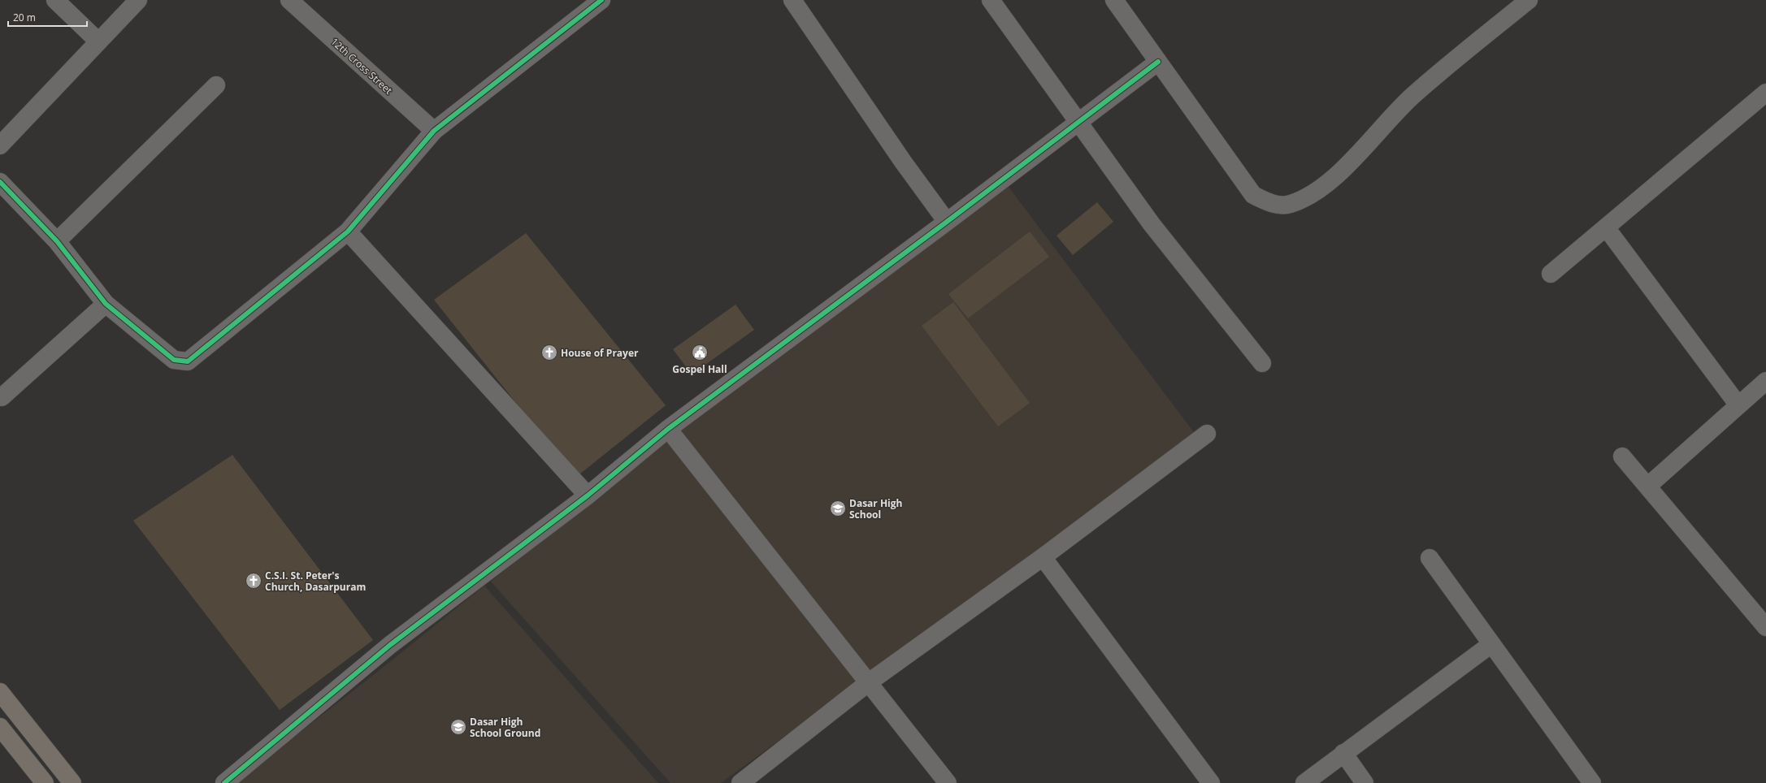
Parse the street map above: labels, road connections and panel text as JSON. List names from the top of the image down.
{
  "streets": {
    "street": ["12th Cross Street"]
  },
  "places": {
    "church": ["House of Prayer", "C.S.I. St. Peter's Church, Dasarpuram"],
    "public building": ["Gospel Hall"],
    "school or university": ["Dasar High School", "Dasar High School Ground"]
  },
  "scale_bar": "20 m"
}
